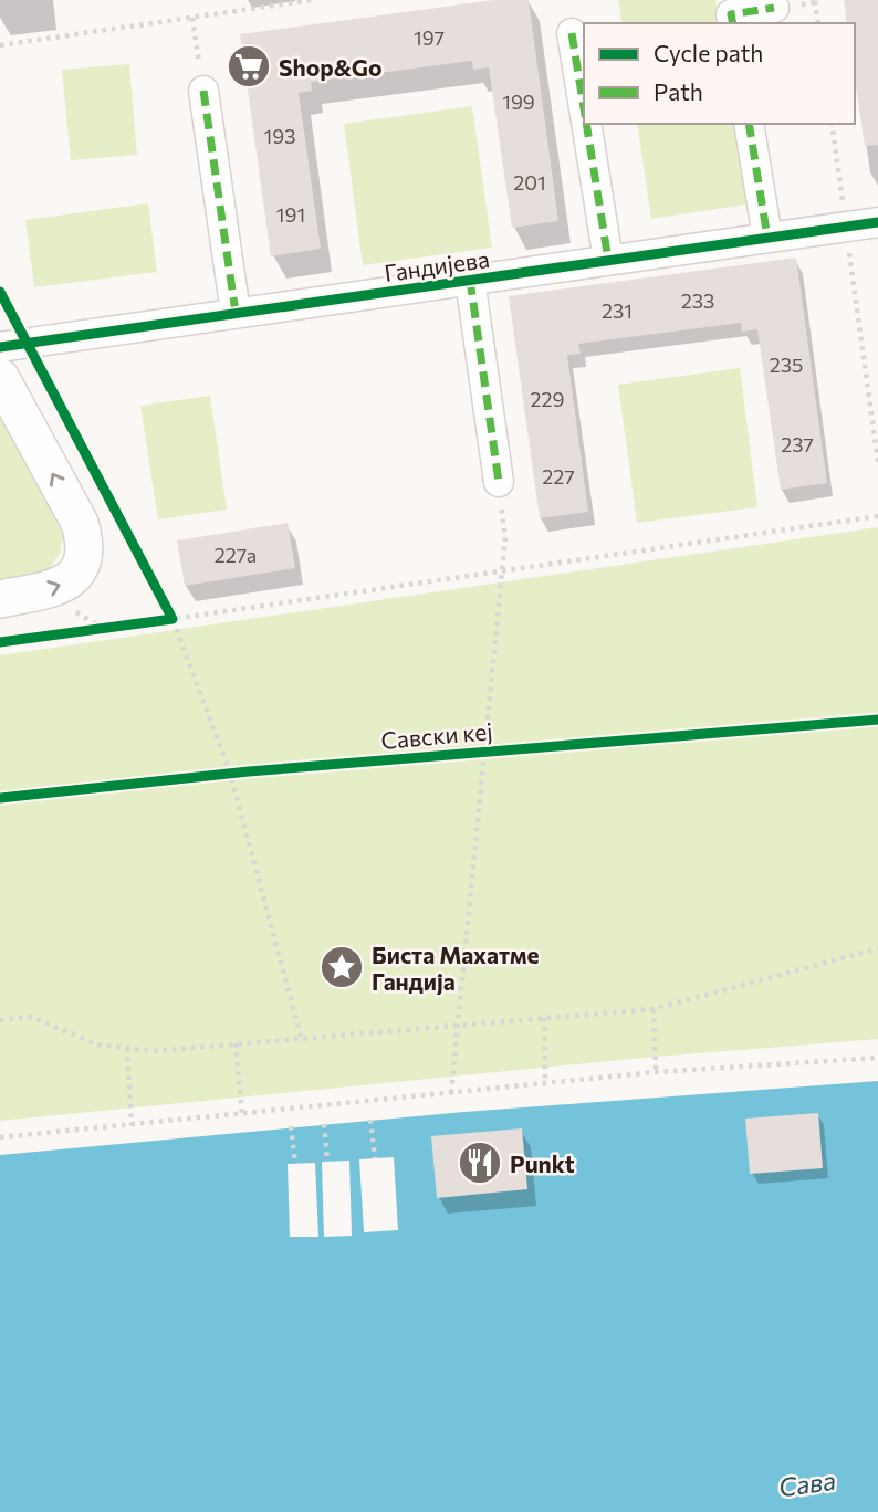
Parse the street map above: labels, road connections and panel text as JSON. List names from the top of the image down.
{
  "streets": {
    "street": ["Гандијева"],
    "cycle path": ["Савски кеј"]
  },
  "water": ["Сава"],
  "places": {
    "supermarket": ["Shop&Go"],
    "place": ["Биста Махатме Гандија"],
    "restaurant": ["Punkt"]
  },
  "house_numbers": [
    "197",
    "199",
    "193",
    "201",
    "191",
    "233",
    "231",
    "235",
    "229",
    "237",
    "227",
    "227a"
  ],
  "legend": ["Cycle path", "Path"]
}
